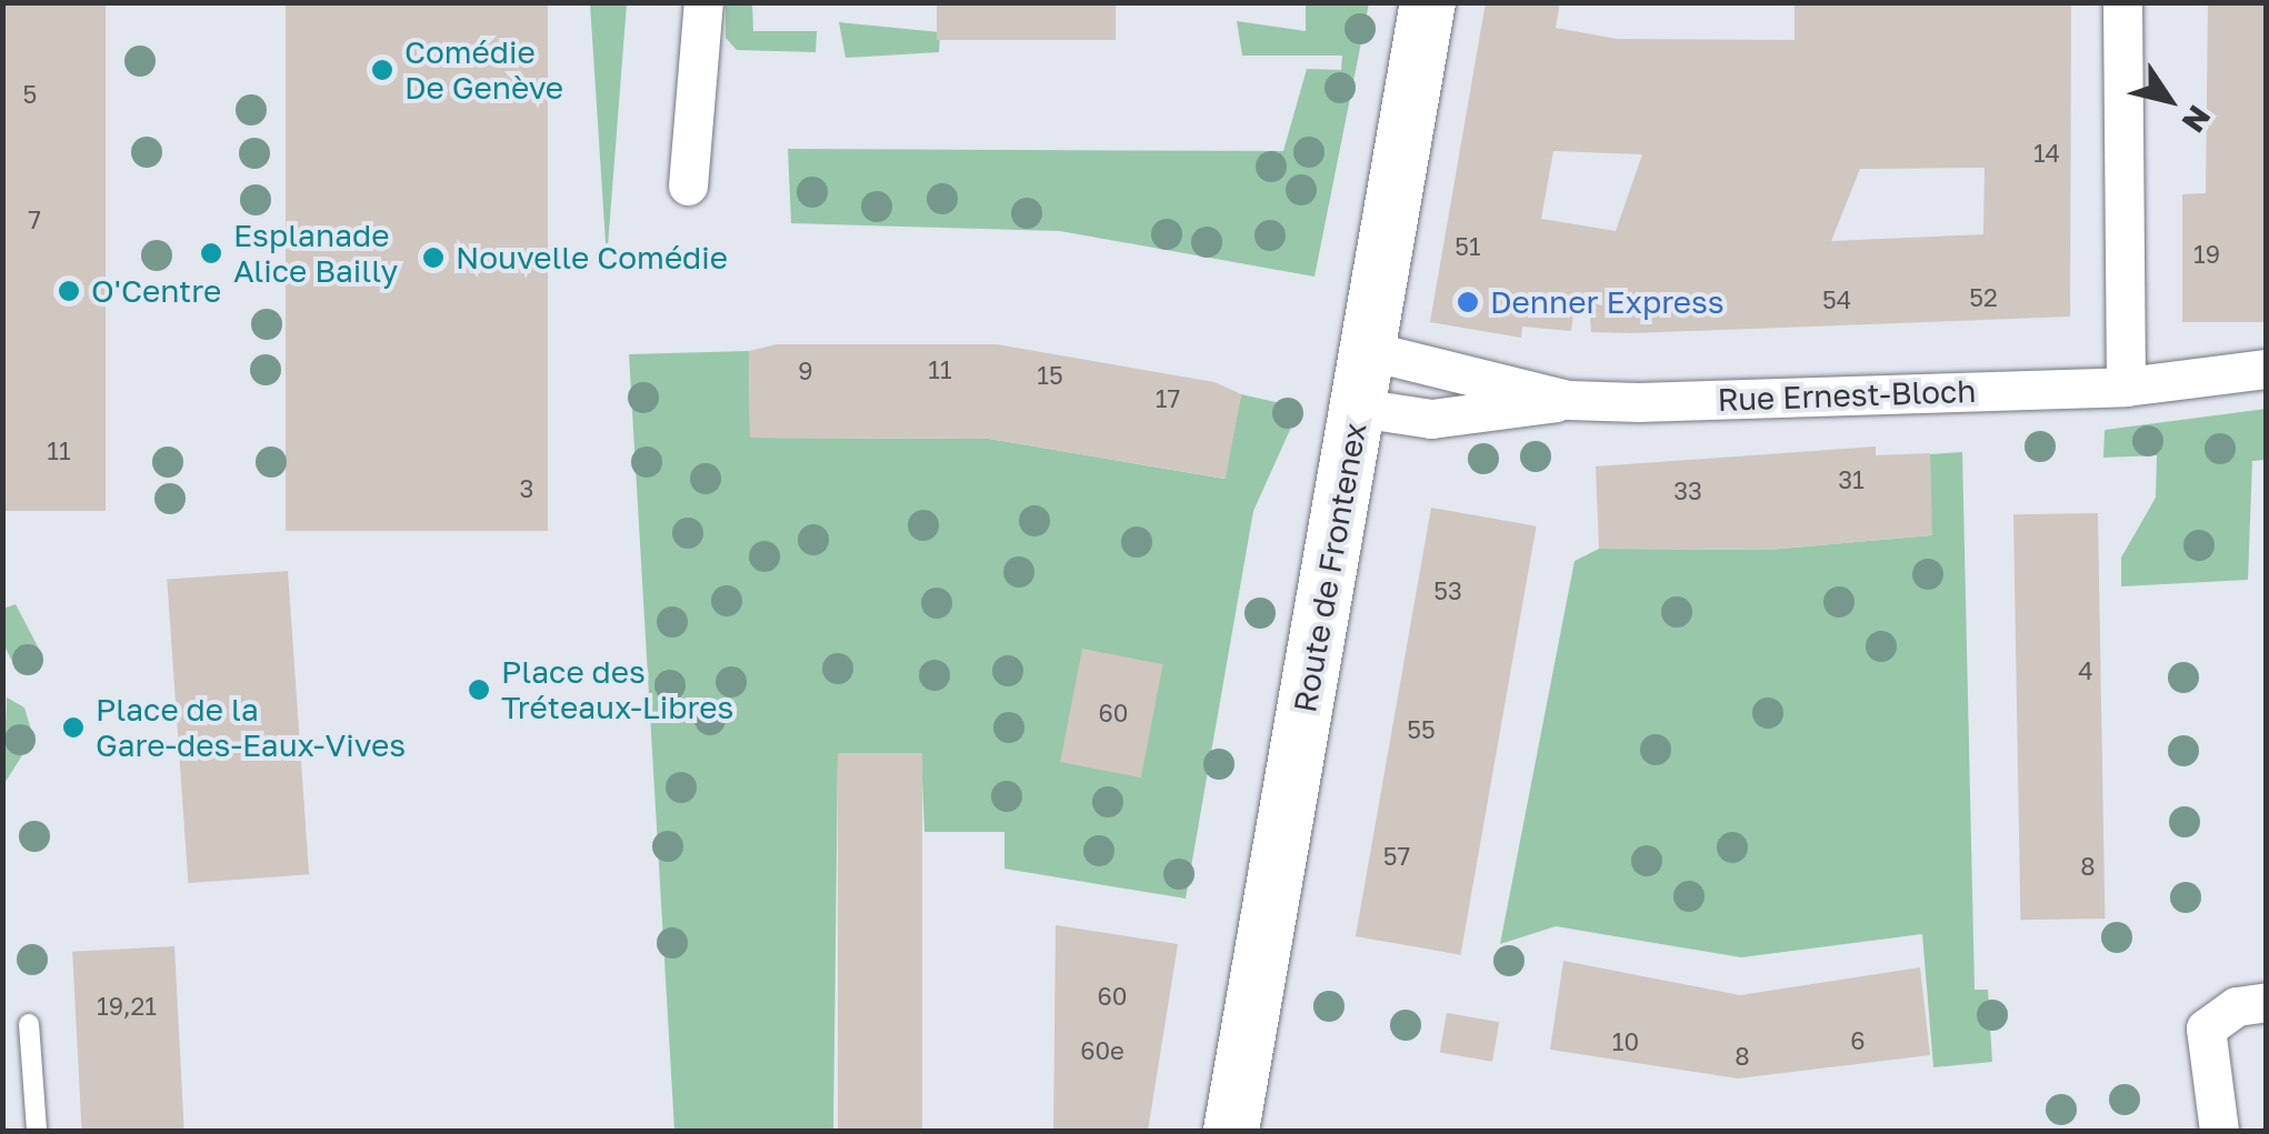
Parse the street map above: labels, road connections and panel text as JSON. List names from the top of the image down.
{
  "streets": {
    "main road": ["Route de Frontenex"],
    "street": ["Rue Ernest-Bloch"]
  },
  "crossings": [
    ["Rue Ernest-Bloch", "Route de Frontenex"]
  ],
  "places": [
    "Comédie De Genève",
    "Esplanade Alice Bailly",
    "Nouvelle Comédie",
    "O'Centre",
    "Denner Express",
    "Place des Tréteaux-Libres",
    "Place de la Gare-des-Eaux-Vives"
  ],
  "house_numbers": [
    "5",
    "14",
    "7",
    "51",
    "19",
    "52",
    "54",
    "11",
    "9",
    "15",
    "17",
    "11",
    "31",
    "3",
    "33",
    "53",
    "4",
    "60",
    "55",
    "57",
    "8",
    "60",
    "19,21",
    "6",
    "10",
    "60e",
    "8"
  ],
  "north": "bottom right"
}
